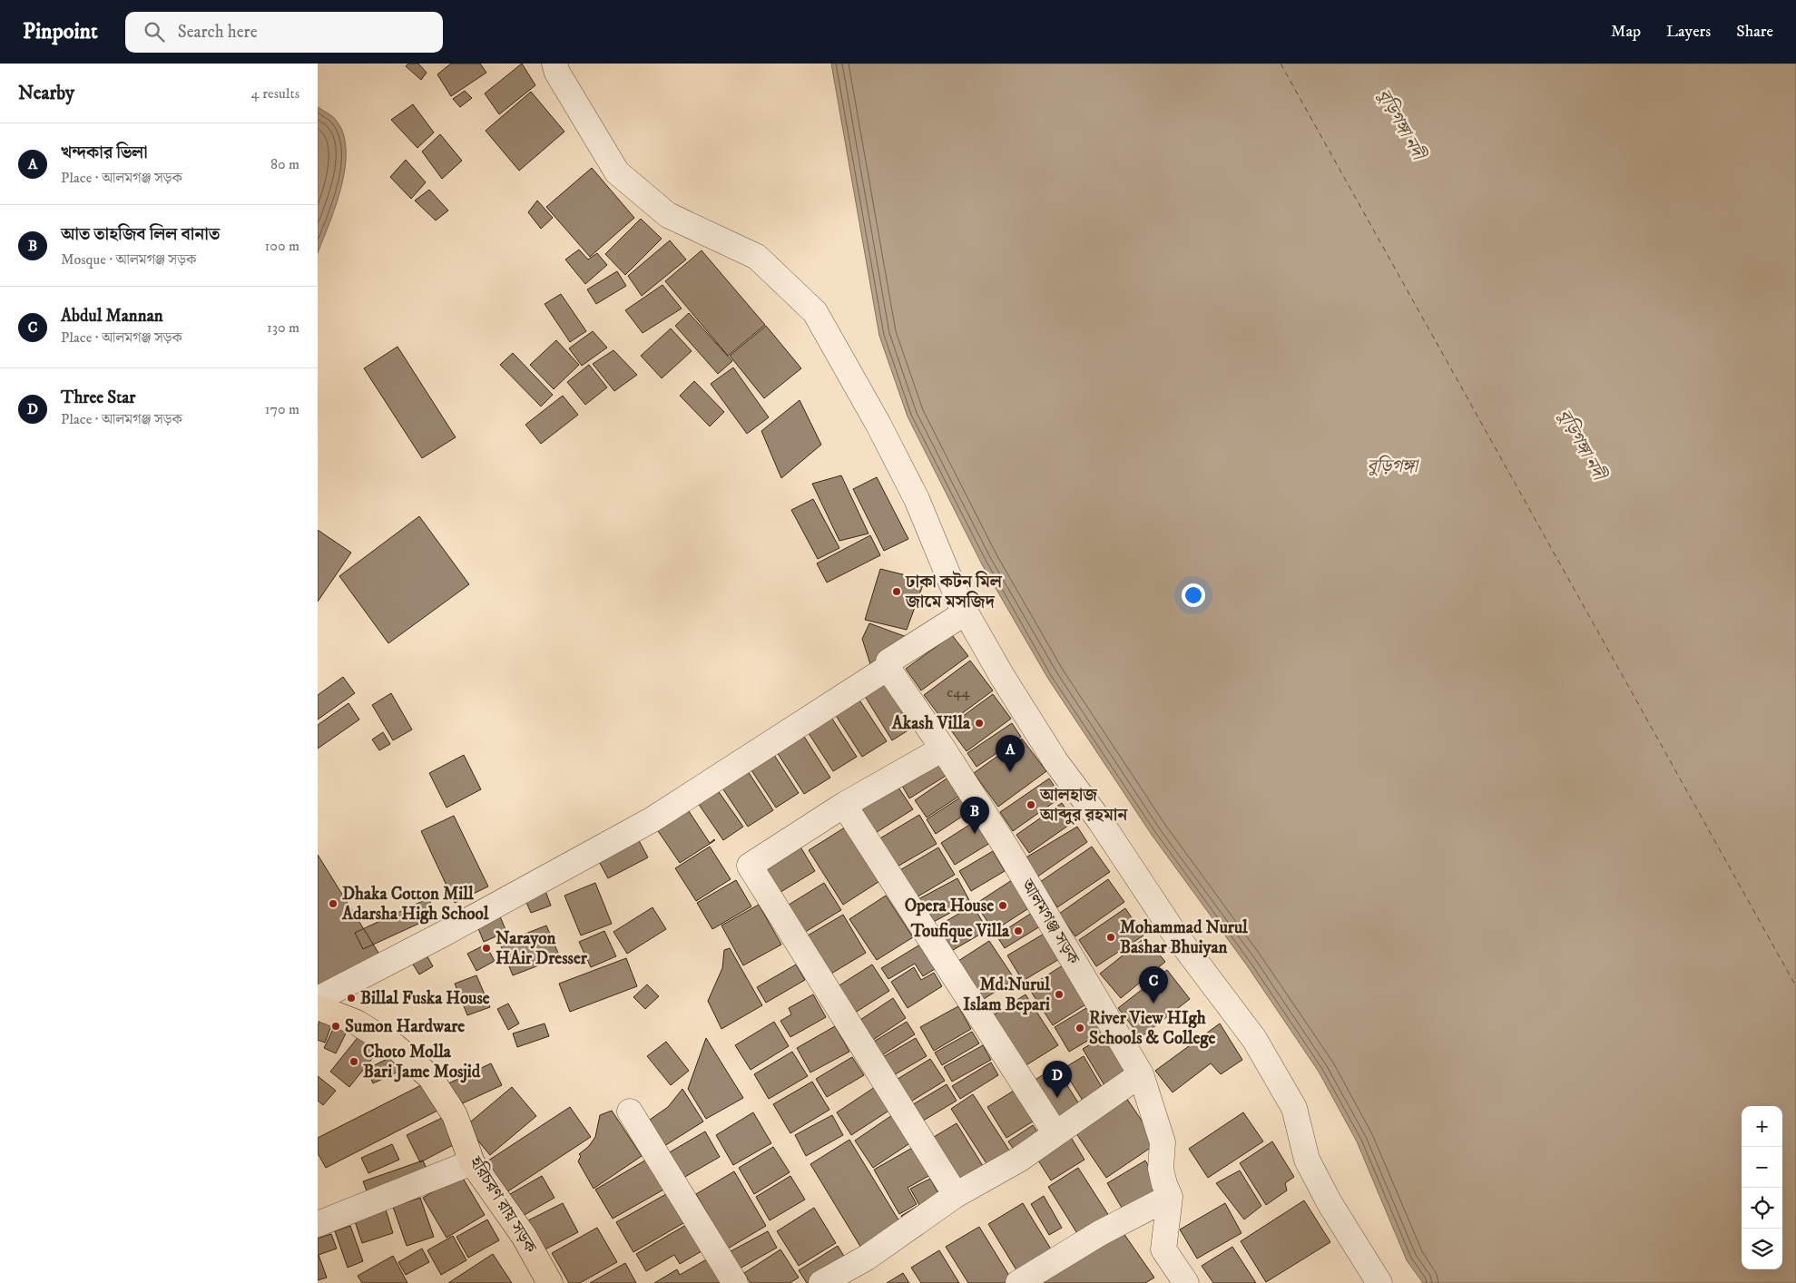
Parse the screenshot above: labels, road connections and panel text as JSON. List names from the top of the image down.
{
  "streets": {
    "main road": ["হরিচরণ রায় সড়ক"],
    "street": ["আলমগঞ্জ সড়ক"]
  },
  "water": ["বুড়িগঙ্গা নদী", "বুড়িগঙ্গা"],
  "places": [
    "ঢাকা কটন মিল জামে মসজিদ",
    "Akash Villa",
    "আলহাজ আব্দুর রহমান",
    "Dhaka Cotton Mill Adarsha High School",
    "Opera House",
    "Toufique Villa",
    "Mohammad Nurul Bashar Bhuiyan",
    "Narayon HAir Dresser",
    "Md.Nurul Islam Bepari",
    "Billal Fuska House",
    "Sumon Hardware",
    "River View HIgh Schools & College",
    "Choto Molla Bari Jame Mosjid"
  ],
  "house_numbers": ["c44"],
  "page": {
    "header": "Pinpoint",
    "search": "Search here",
    "nav": ["Map", "Layers", "Share"],
    "heading": ["Nearby", "4 results"],
    "list": [
      {
        "mark": "A",
        "name": "খন্দকার ভিলা",
        "note": "Place · আলমগঞ্জ সড়ক",
        "value": "80 m"
      },
      {
        "mark": "B",
        "name": "আত তাহজিব লিল বানাত",
        "note": "Mosque · আলমগঞ্জ সড়ক",
        "value": "100 m"
      },
      {
        "mark": "C",
        "name": "Abdul Mannan",
        "note": "Place · আলমগঞ্জ সড়ক",
        "value": "130 m"
      },
      {
        "mark": "D",
        "name": "Three Star",
        "note": "Place · আলমগঞ্জ সড়ক",
        "value": "170 m"
      }
    ],
    "pins": [
      "A",
      "B",
      "C",
      "D"
    ],
    "map_buttons": ["+", "−"]
  }
}
